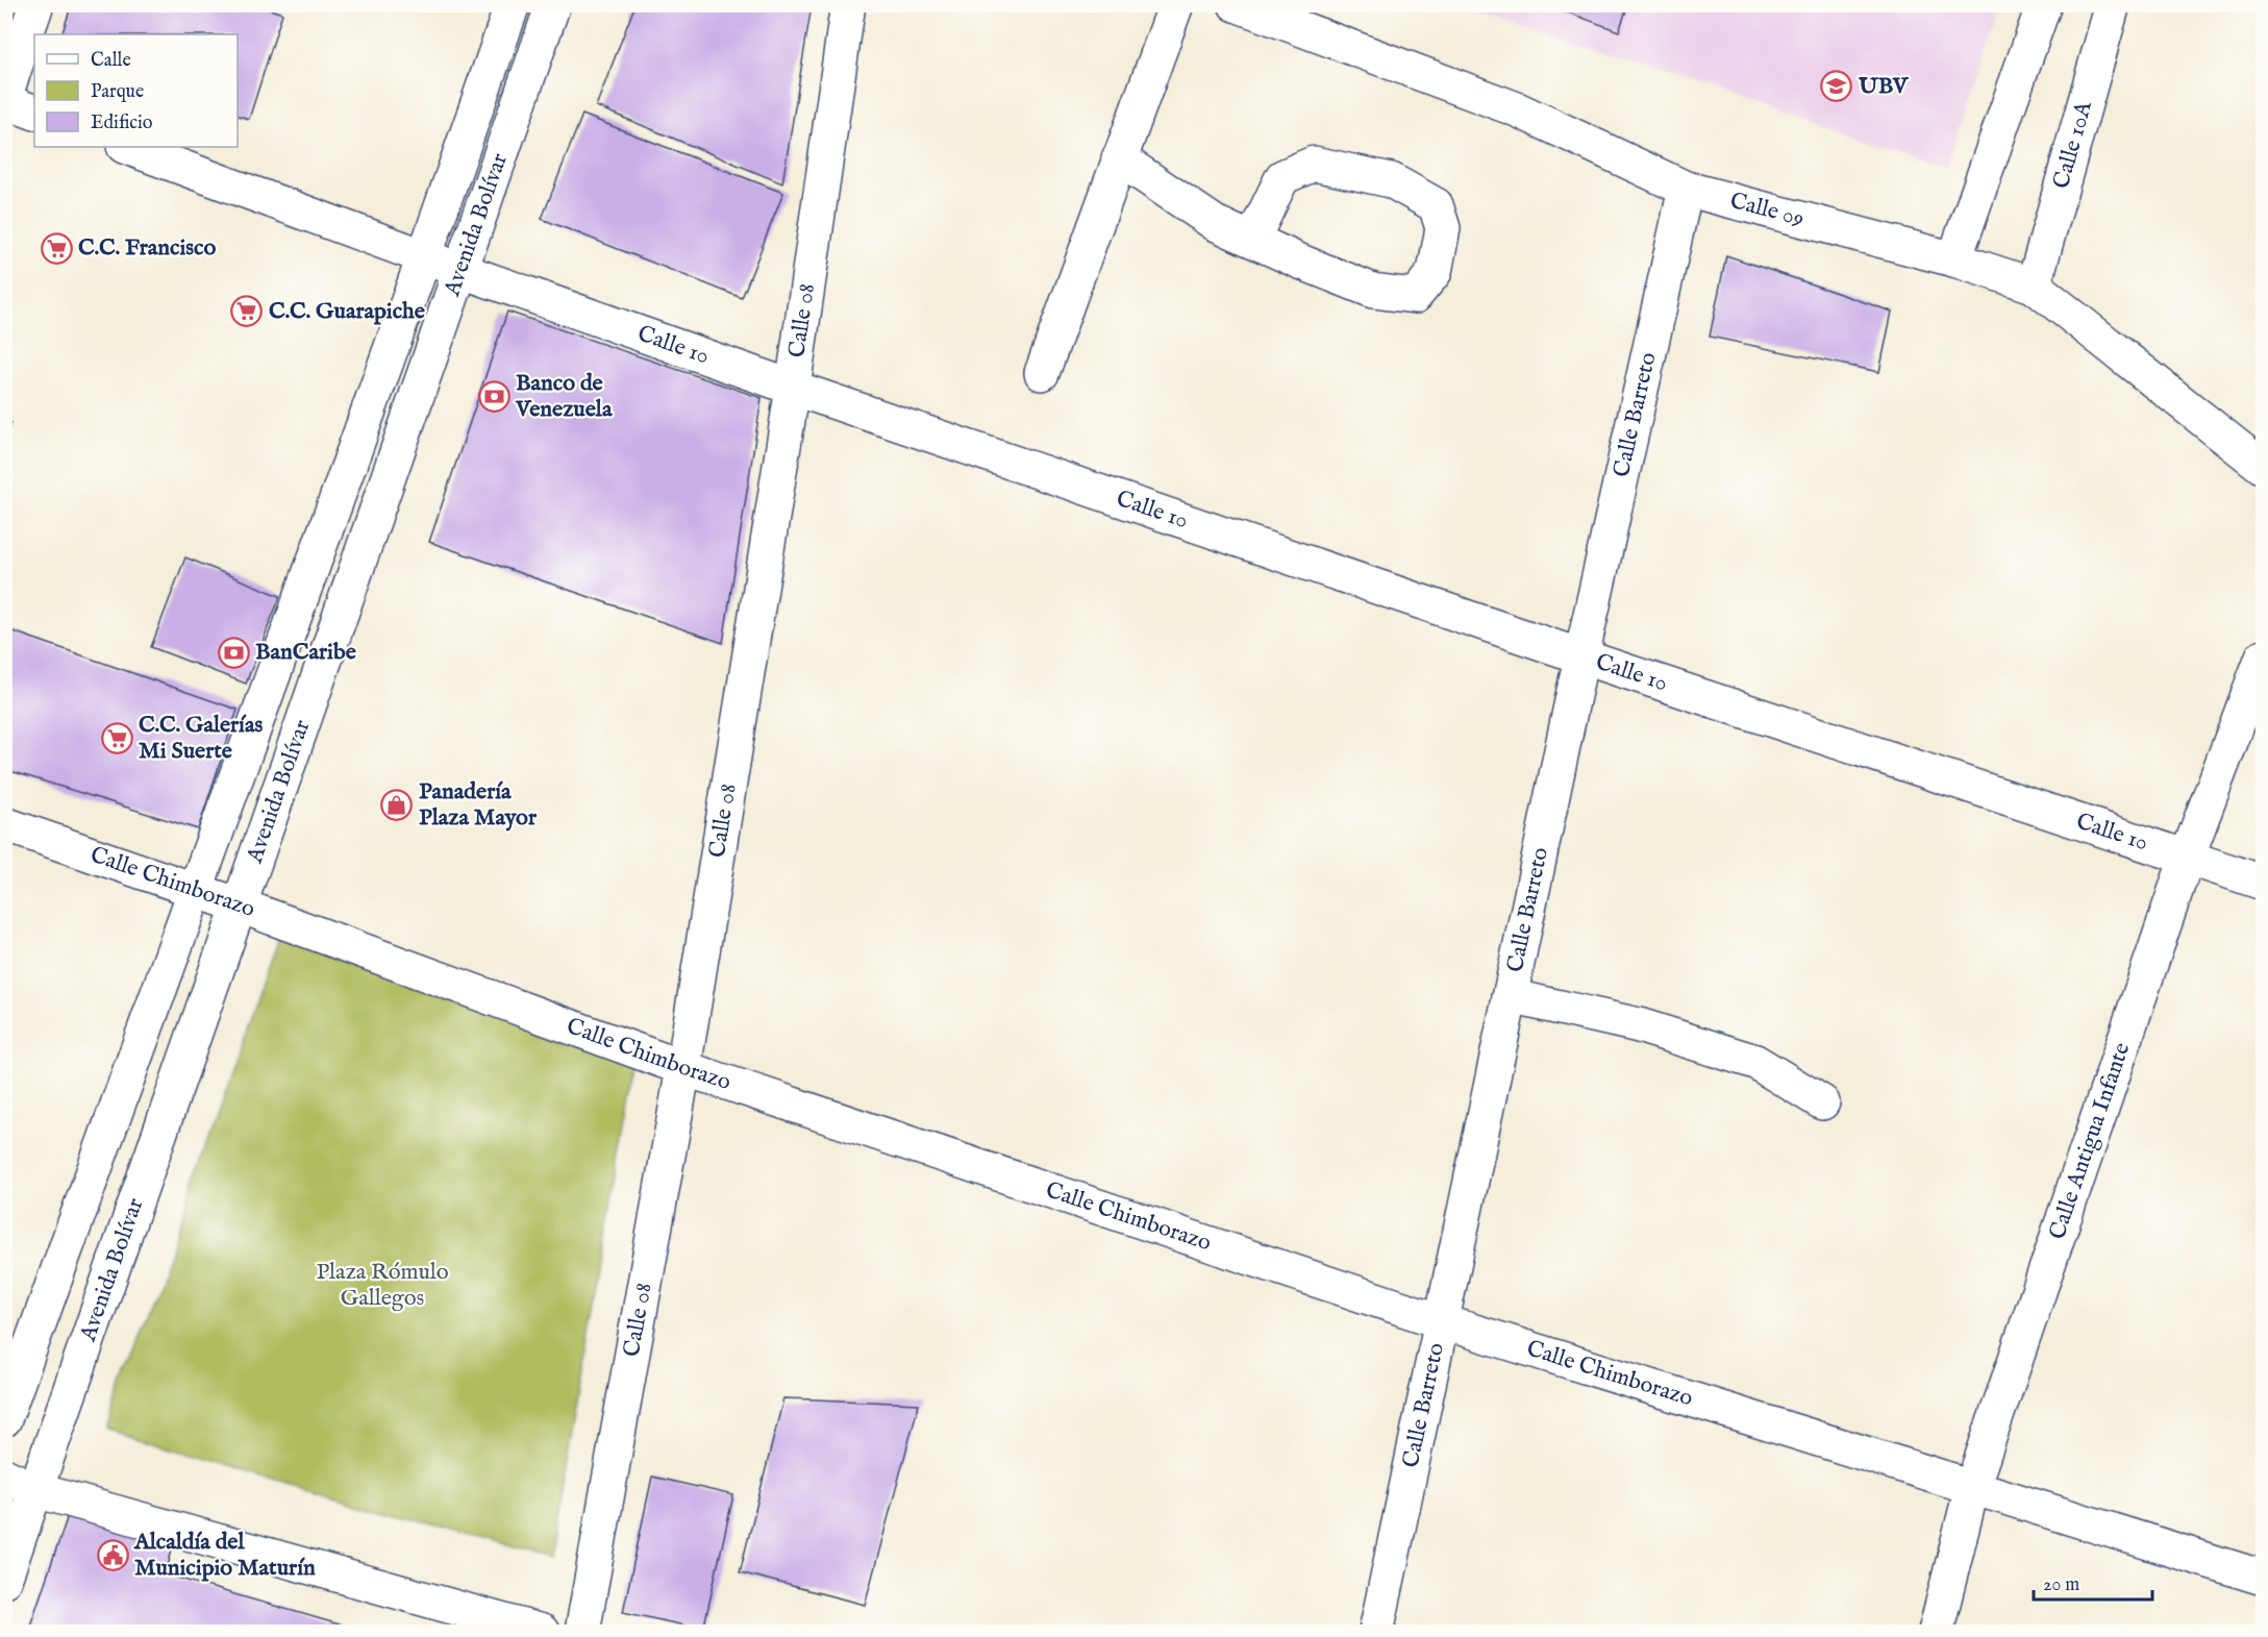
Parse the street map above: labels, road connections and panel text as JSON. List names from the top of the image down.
{
  "streets": {
    "street": [
      "Calle 10A",
      "Calle 09",
      "Avenida Bolívar",
      "Calle 08",
      "Calle 10",
      "Calle Barreto",
      "Calle Chimborazo",
      "Calle Antigua Infante"
    ]
  },
  "crossings": [
    ["Calle 10A", "Calle 09"],
    ["Calle 09", "Calle Barreto"],
    ["Avenida Bolívar", "Calle 10"],
    ["Avenida Bolívar", "Calle Chimborazo"],
    ["Calle 08", "Calle 10"],
    ["Calle 08", "Calle Chimborazo"],
    ["Calle 10", "Calle Barreto"],
    ["Calle 10", "Calle Antigua Infante"],
    ["Calle Barreto", "Calle Chimborazo"],
    ["Calle Chimborazo", "Calle Antigua Infante"]
  ],
  "parks": ["Plaza Rómulo Gallegos"],
  "places": {
    "school or university": ["UBV"],
    "supermarket": ["C.C. Francisco", "C.C. Guarapiche", "C.C. Galerías Mi Suerte"],
    "bank": ["Banco de Venezuela", "BanCaribe"],
    "shop": ["Panadería Plaza Mayor"],
    "public building": ["Alcaldía del Municipio Maturín"]
  },
  "legend": ["Calle", "Parque", "Edificio"],
  "scale_bar": "20 m"
}
